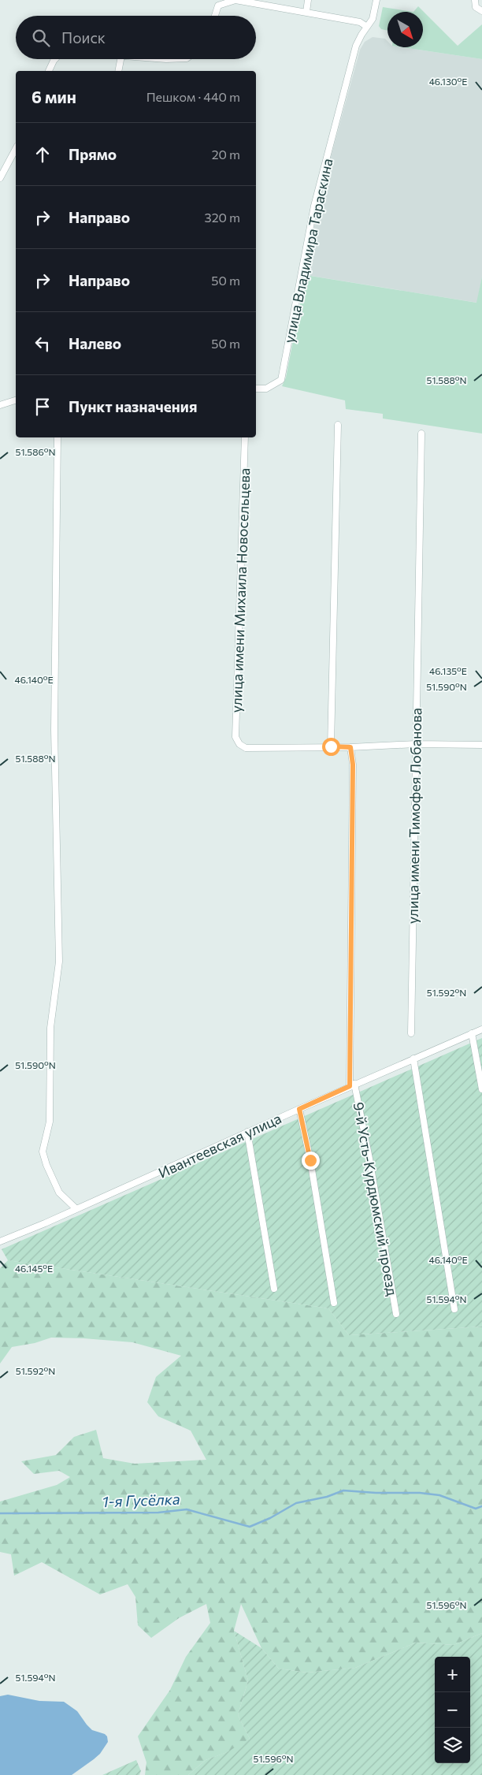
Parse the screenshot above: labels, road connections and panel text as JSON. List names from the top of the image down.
{
  "streets": {
    "street": [
      "улица Владимира Тараскина",
      "улица имени Михаила Новосельцева",
      "улица имени Тимофея Лобанова",
      "Ивантеевская улица",
      "9-й Усть-Курдюмский проезд"
    ]
  },
  "crossings": [
    ["Ивантеевская улица", "9-й Усть-Курдюмский проезд"]
  ],
  "water": ["1-я Гусёлка"],
  "north": "bottom right",
  "page": {
    "search": "Поиск",
    "heading": ["6 мин", "Пешком · 440 m"],
    "list": [
      ["Прямо", "20 m"],
      ["Направо", "320 m"],
      ["Направо", "50 m"],
      ["Налево", "50 m"],
      "Пункт назначения"
    ],
    "map_buttons": ["+", "−"]
  },
  "coordinates": [
    "46.130°E",
    "51.588°N",
    "51.586°N",
    "46.135°E",
    "46.140°E",
    "51.590°N",
    "51.592°N",
    "46.145°E",
    "51.594°N",
    "51.596°N"
  ]
}
